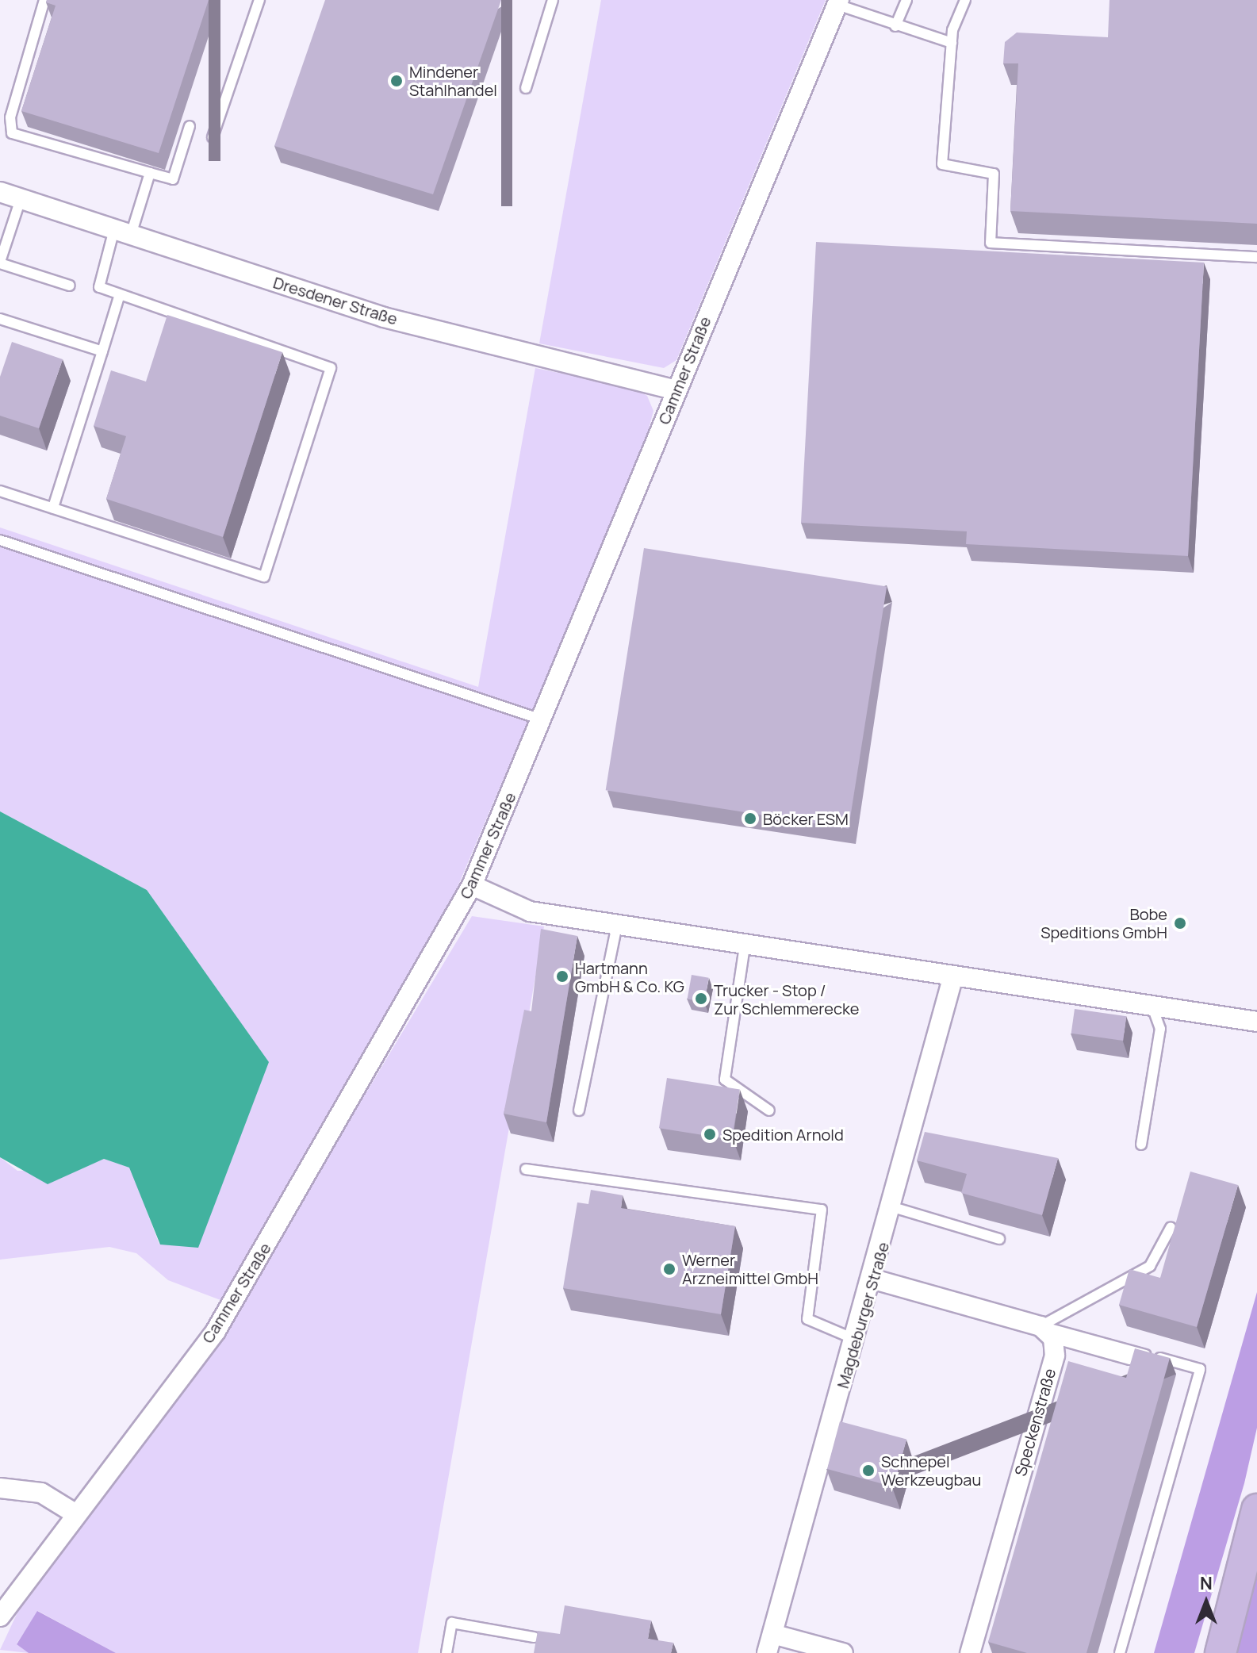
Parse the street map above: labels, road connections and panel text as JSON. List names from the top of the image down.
{
  "streets": {
    "street": [
      "Dresdener Straße",
      "Cammer Straße",
      "Magdeburger Straße",
      "Speckenstraße"
    ]
  },
  "crossings": [
    ["Dresdener Straße", "Cammer Straße"]
  ],
  "places": [
    "Mindener Stahlhandel",
    "Böcker ESM",
    "Bobe Speditions GmbH",
    "Hartmann GmbH & Co. KG",
    "Trucker - Stop / Zur Schlemmerecke",
    "Spedition Arnold",
    "Werner Arzneimittel GmbH",
    "Schnepel Werkzeugbau"
  ],
  "north": "top"
}
